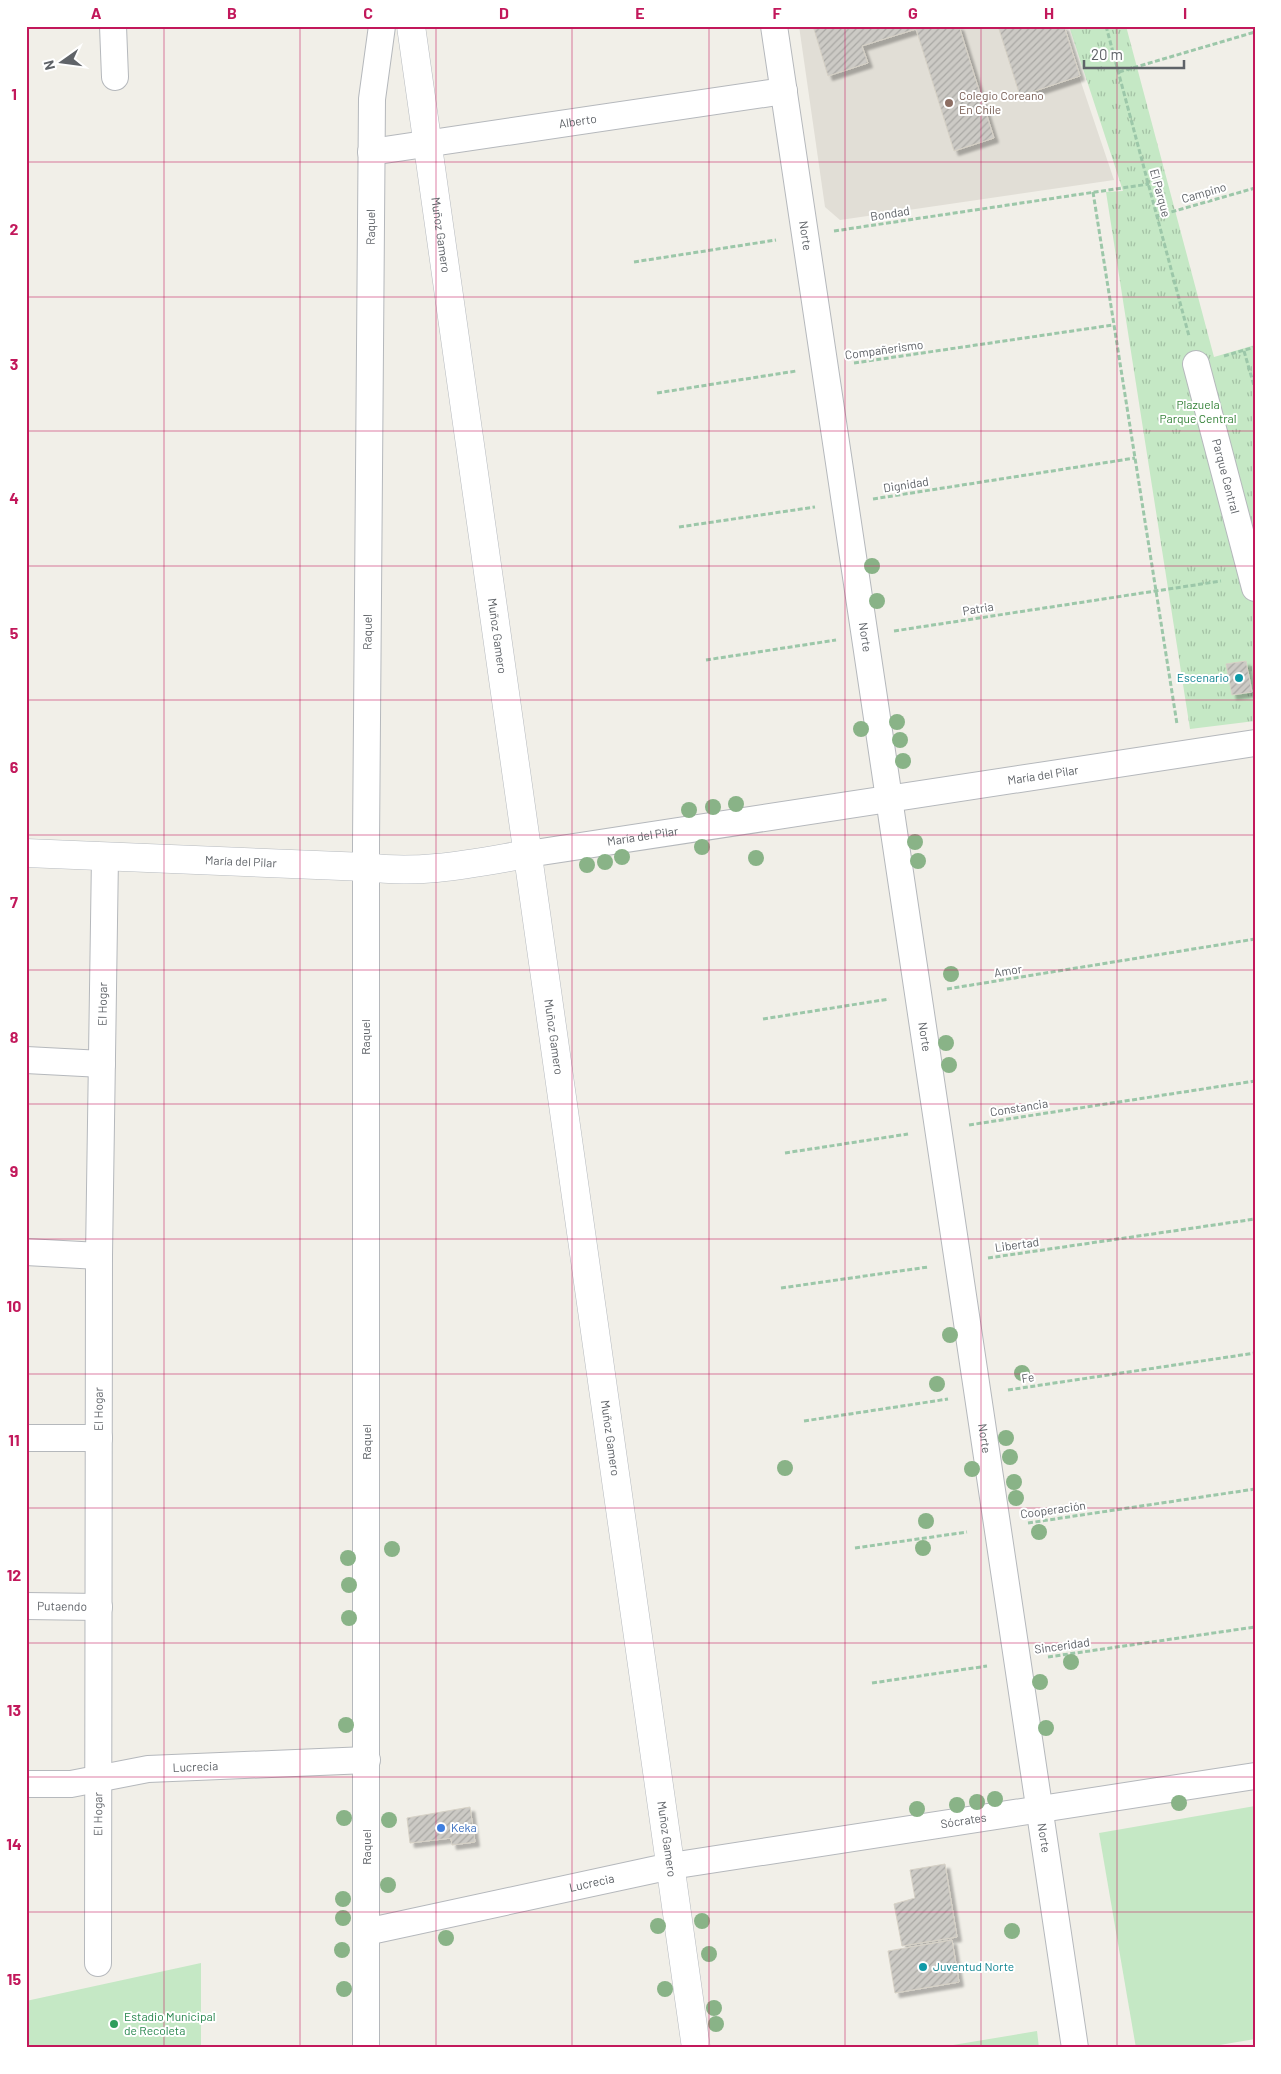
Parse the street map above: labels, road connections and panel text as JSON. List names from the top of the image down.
{
  "streets": {
    "street": [
      "Alberto",
      "Raquel",
      "Muñoz Gamero",
      "Norte",
      "Parque Central",
      "María del Pilar",
      "El Hogar",
      "Putaendo",
      "Lucrecia",
      "Sócrates"
    ],
    "path": [
      "El Parque",
      "Campino",
      "Bondad",
      "Compañerismo",
      "Dignidad",
      "Patria",
      "Amor",
      "Constancia",
      "Libertad",
      "Fe",
      "Cooperación",
      "Sinceridad"
    ]
  },
  "crossings": [
    ["Alberto", "Raquel"],
    ["Alberto", "Muñoz Gamero"],
    ["Alberto", "Norte"],
    ["El Parque", "Campino"],
    ["El Parque", "Bondad"],
    ["El Parque", "Parque Central"],
    ["Bondad", "Norte"],
    ["Raquel", "María del Pilar"],
    ["Raquel", "Lucrecia"],
    ["Muñoz Gamero", "María del Pilar"],
    ["Muñoz Gamero", "Lucrecia"],
    ["Muñoz Gamero", "Sócrates"],
    ["Norte", "Compañerismo"],
    ["Norte", "Dignidad"],
    ["Norte", "Patria"],
    ["Norte", "María del Pilar"],
    ["Norte", "Amor"],
    ["Norte", "Constancia"],
    ["Norte", "Libertad"],
    ["Norte", "Fe"],
    ["Norte", "Cooperación"],
    ["Norte", "Sinceridad"],
    ["Norte", "Sócrates"],
    ["Parque Central", "Patria"],
    ["María del Pilar", "El Hogar"],
    ["El Hogar", "Putaendo"],
    ["El Hogar", "Lucrecia"],
    ["Lucrecia", "Sócrates"]
  ],
  "parks": ["Plazuela Parque Central"],
  "places": [
    "Colegio Coreano En Chile",
    "Escenario",
    "Keka",
    "Juventud Norte",
    "Estadio Municipal de Recoleta"
  ],
  "scale_bar": "20 m",
  "north": "left",
  "grid": {
    "columns": [
      "A",
      "B",
      "C",
      "D",
      "E",
      "F",
      "G",
      "H",
      "I"
    ],
    "rows": [
      "1",
      "2",
      "3",
      "4",
      "5",
      "6",
      "7",
      "8",
      "9",
      "10",
      "11",
      "12",
      "13",
      "14",
      "15"
    ]
  }
}
